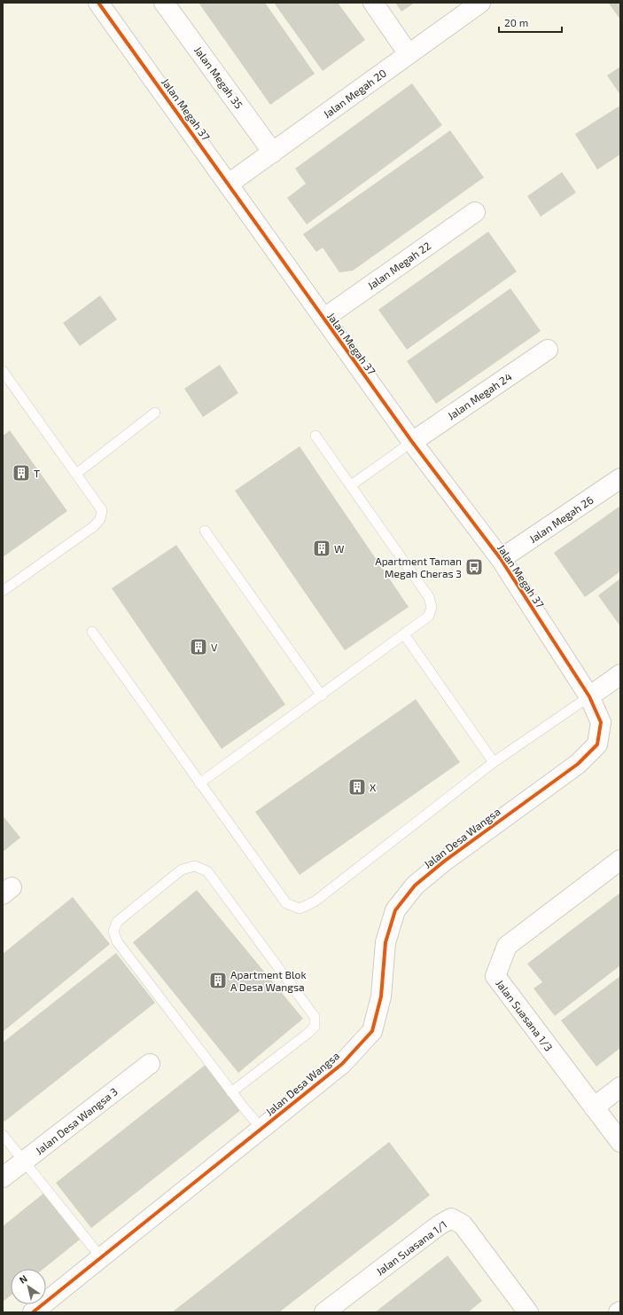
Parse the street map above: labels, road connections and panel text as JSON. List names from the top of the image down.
{
  "streets": {
    "street": [
      "Jalan Megah 35",
      "Jalan Megah 20",
      "Jalan Megah 37",
      "Jalan Megah 22",
      "Jalan Megah 24",
      "Jalan Megah 26",
      "Jalan Desa Wangsa",
      "Jalan Suasana 1/3",
      "Jalan Desa Wangsa 3",
      "Jalan Suasana 1/1"
    ]
  },
  "crossings": [
    ["Jalan Megah 35", "Jalan Megah 20"],
    ["Jalan Megah 20", "Jalan Megah 37"],
    ["Jalan Megah 37", "Jalan Megah 22"],
    ["Jalan Megah 37", "Jalan Megah 24"],
    ["Jalan Megah 37", "Jalan Megah 26"],
    ["Jalan Megah 37", "Jalan Desa Wangsa"]
  ],
  "places": {
    "building": [
      "T",
      "W",
      "V",
      "X",
      "Apartment Blok A Desa Wangsa"
    ],
    "bus stop": ["Apartment Taman Megah Cheras 3"]
  },
  "scale_bar": "20 m",
  "north": "top left"
}
